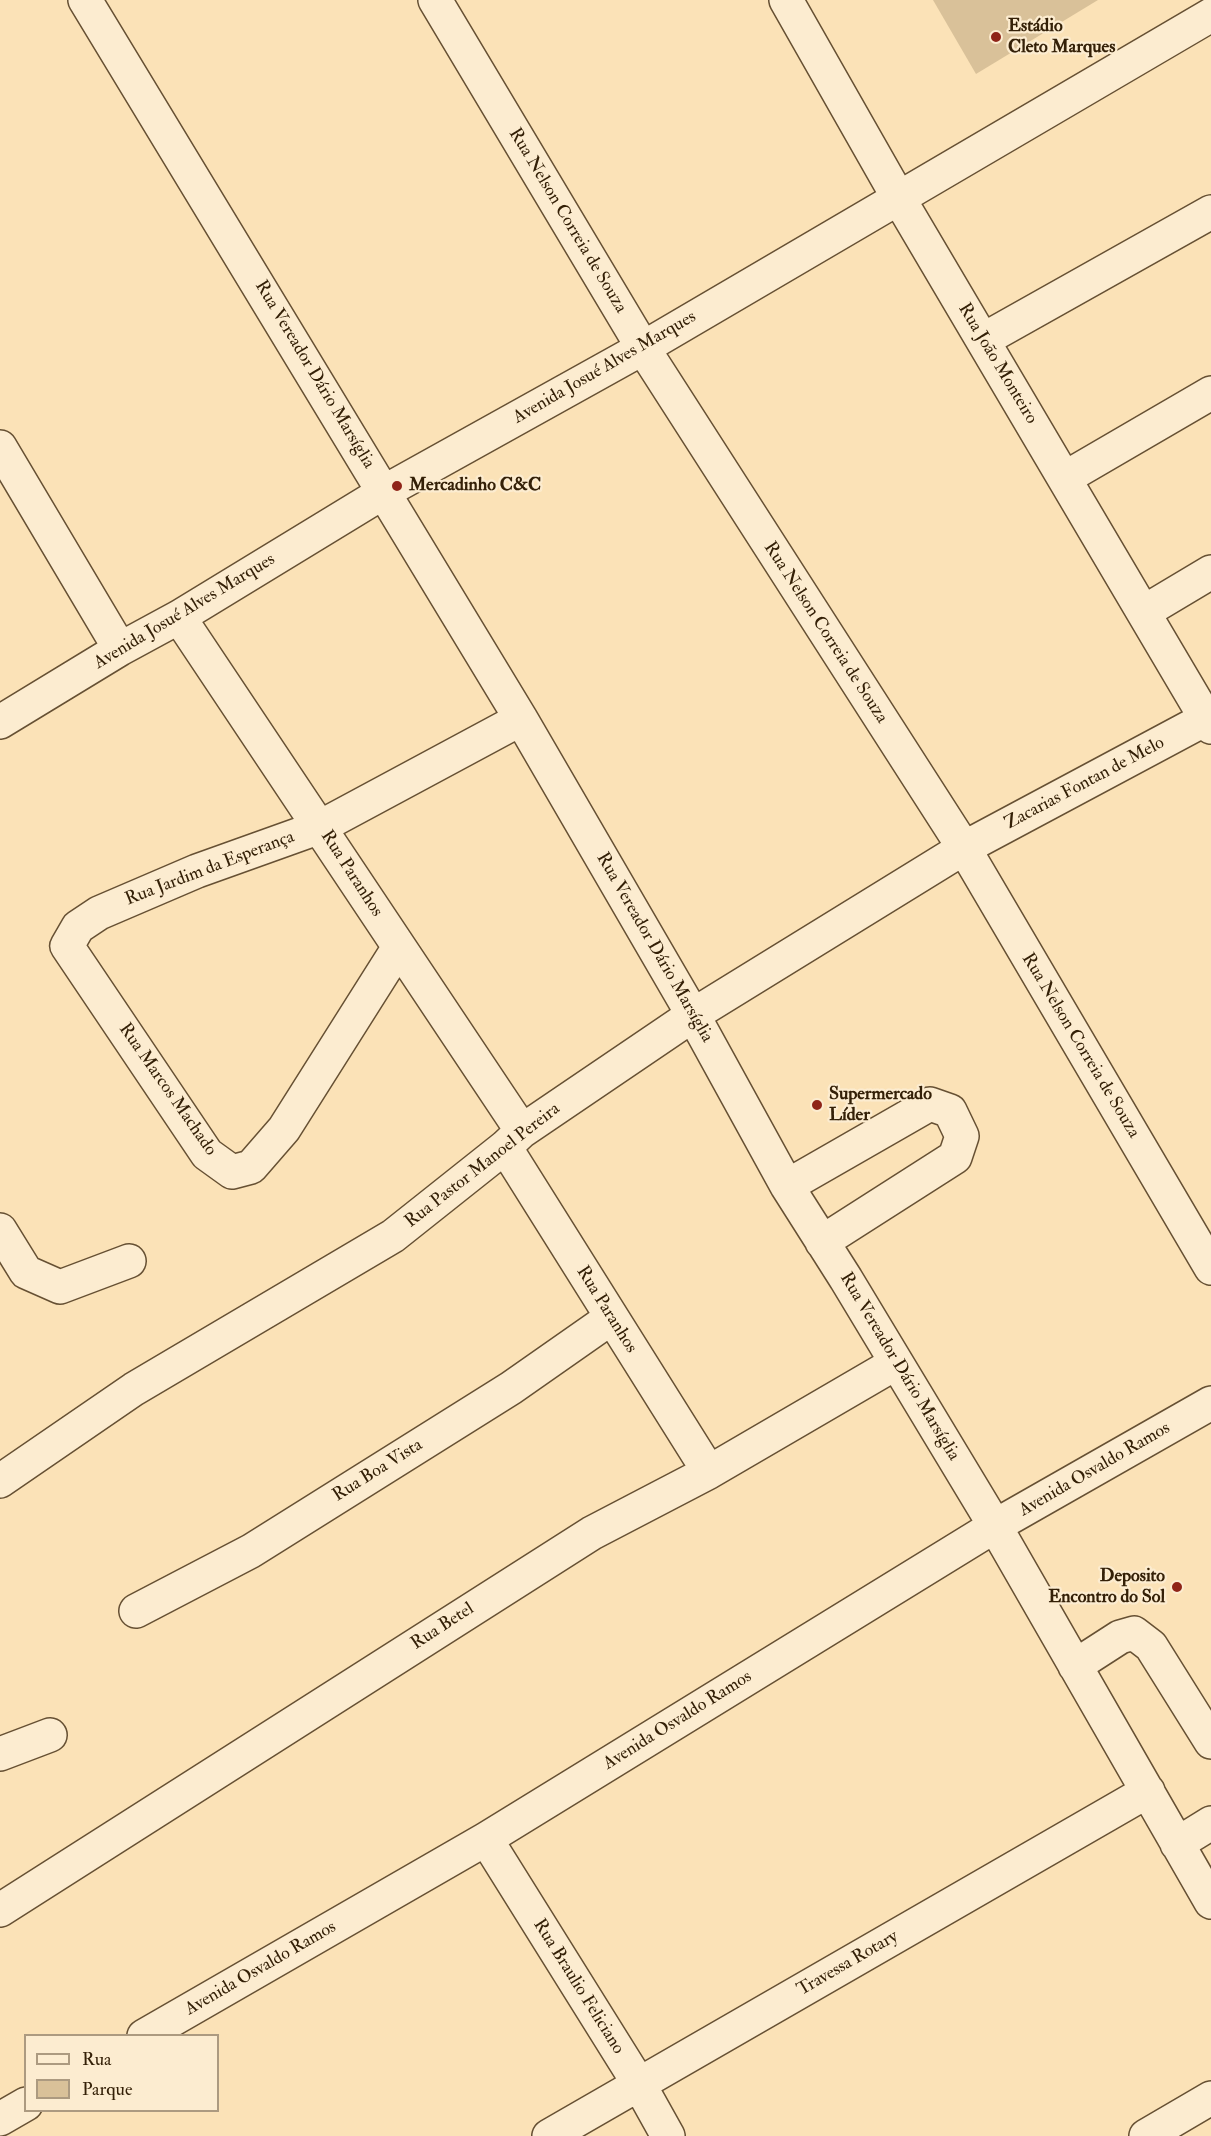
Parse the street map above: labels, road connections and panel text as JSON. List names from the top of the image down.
{
  "streets": {
    "street": [
      "Rua Nelson Correia de Souza",
      "Rua João Monteiro",
      "Avenida Josué Alves Marques",
      "Rua Vereador Dário Marsíglia",
      "Zacarias Fontan de Melo",
      "Rua Jardim da Esperança",
      "Rua Paranhos",
      "Rua Marcos Machado",
      "Rua Pastor Manoel Pereira",
      "Avenida Osvaldo Ramos",
      "Rua Boa Vista",
      "Rua Betel",
      "Travessa Rotary",
      "Rua Braulio Feliciano"
    ]
  },
  "crossings": [
    ["Rua Nelson Correia de Souza", "Avenida Josué Alves Marques"],
    ["Rua Nelson Correia de Souza", "Zacarias Fontan de Melo"],
    ["Rua Nelson Correia de Souza", "Rua Pastor Manoel Pereira"],
    ["Rua João Monteiro", "Avenida Josué Alves Marques"],
    ["Rua João Monteiro", "Zacarias Fontan de Melo"],
    ["Avenida Josué Alves Marques", "Rua Vereador Dário Marsíglia"],
    ["Avenida Josué Alves Marques", "Rua Paranhos"],
    ["Rua Vereador Dário Marsíglia", "Rua Jardim da Esperança"],
    ["Rua Vereador Dário Marsíglia", "Rua Pastor Manoel Pereira"],
    ["Rua Vereador Dário Marsíglia", "Avenida Osvaldo Ramos"],
    ["Rua Vereador Dário Marsíglia", "Rua Betel"],
    ["Rua Vereador Dário Marsíglia", "Travessa Rotary"],
    ["Zacarias Fontan de Melo", "Rua Pastor Manoel Pereira"],
    ["Rua Jardim da Esperança", "Rua Paranhos"],
    ["Rua Jardim da Esperança", "Rua Marcos Machado"],
    ["Rua Paranhos", "Rua Marcos Machado"],
    ["Rua Paranhos", "Rua Pastor Manoel Pereira"],
    ["Rua Paranhos", "Rua Boa Vista"],
    ["Rua Paranhos", "Rua Betel"],
    ["Avenida Osvaldo Ramos", "Rua Braulio Feliciano"],
    ["Travessa Rotary", "Rua Braulio Feliciano"]
  ],
  "places": [
    "Estádio Cleto Marques",
    "Mercadinho C&C",
    "Supermercado Líder",
    "Deposito Encontro do Sol"
  ],
  "legend": ["Rua", "Parque"]
}
